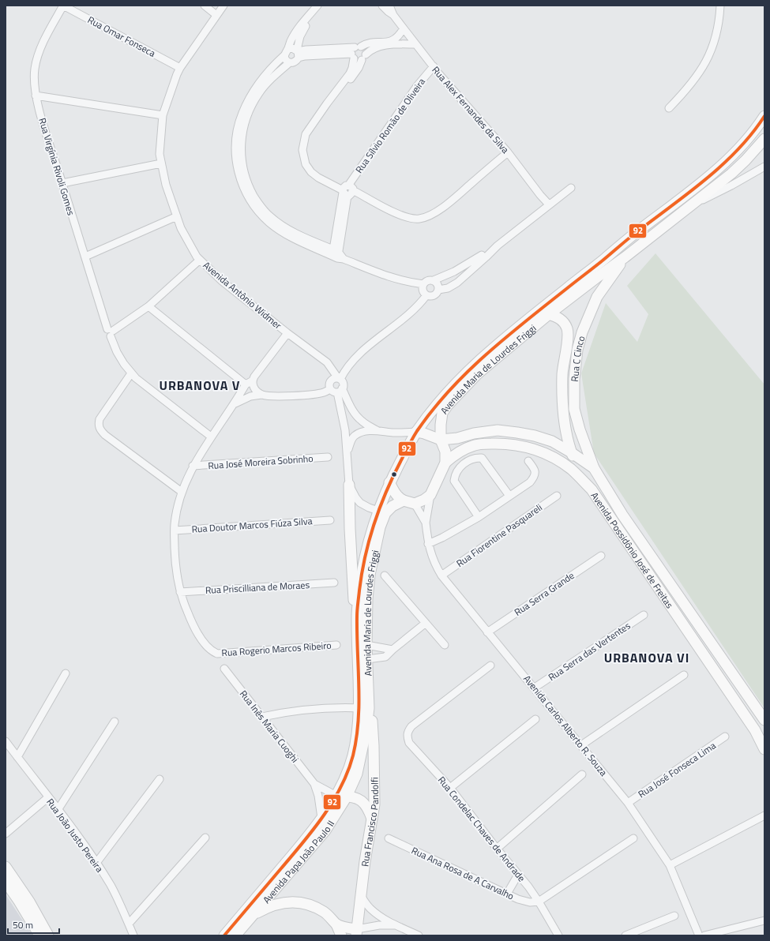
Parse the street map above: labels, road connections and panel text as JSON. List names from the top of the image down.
{
  "streets": {
    "street": [
      "Rua Omar Fonseca",
      "Rua Alex Fernandes da Silva",
      "Rua Sílvio Romão de Oliveira",
      "Rua Virgínia Rivoli Gomes",
      "Avenida Antônio Widmer",
      "Rua C Cinco",
      "Avenida Maria de Lourdes Friggi",
      "Rua José Moreira Sobrinho",
      "Rua Doutor Marcos Fiúza Silva",
      "Rua Fiorentine Pasquareli",
      "Avenida Possidônio José de Freitas",
      "Rua Priscilliana de Moraes",
      "Rua Serra Grande",
      "Rua Rogerio Marcos Ribeiro",
      "Rua Serra das Vertentes",
      "Avenida Carlos Alberto R. Souza",
      "Rua Inês Maria Cuoghi",
      "Rua José Fonseca Lima",
      "Rua Francisco Pandolfi",
      "Rua Condelac Chaves de Andrade",
      "Rua João Justo Pereira",
      "Avenida Papa João Paulo II",
      "Rua Ana Rosa de A Carvalho"
    ]
  },
  "crossings": [
    ["Rua Omar Fonseca", "Rua Virgínia Rivoli Gomes"],
    ["Rua Omar Fonseca", "Avenida Antônio Widmer"],
    ["Rua Alex Fernandes da Silva", "Rua Sílvio Romão de Oliveira"],
    ["Rua C Cinco", "Avenida Maria de Lourdes Friggi"],
    ["Rua C Cinco", "Avenida Possidônio José de Freitas"],
    ["Avenida Maria de Lourdes Friggi", "Avenida Possidônio José de Freitas"],
    ["Avenida Maria de Lourdes Friggi", "Rua Francisco Pandolfi"],
    ["Avenida Maria de Lourdes Friggi", "Avenida Papa João Paulo II"],
    ["Rua Fiorentine Pasquareli", "Avenida Carlos Alberto R. Souza"],
    ["Rua Priscilliana de Moraes", "Rua Rogerio Marcos Ribeiro"],
    ["Rua Serra Grande", "Avenida Carlos Alberto R. Souza"],
    ["Rua Serra das Vertentes", "Avenida Carlos Alberto R. Souza"],
    ["Avenida Carlos Alberto R. Souza", "Rua José Fonseca Lima"],
    ["Rua Inês Maria Cuoghi", "Avenida Papa João Paulo II"],
    ["Rua Francisco Pandolfi", "Avenida Papa João Paulo II"],
    ["Rua Condelac Chaves de Andrade", "Rua Ana Rosa de A Carvalho"]
  ],
  "districts": ["URBANOVA V", "URBANOVA VI"],
  "lines": ["transit line 92"],
  "scale_bar": "50 m"
}
